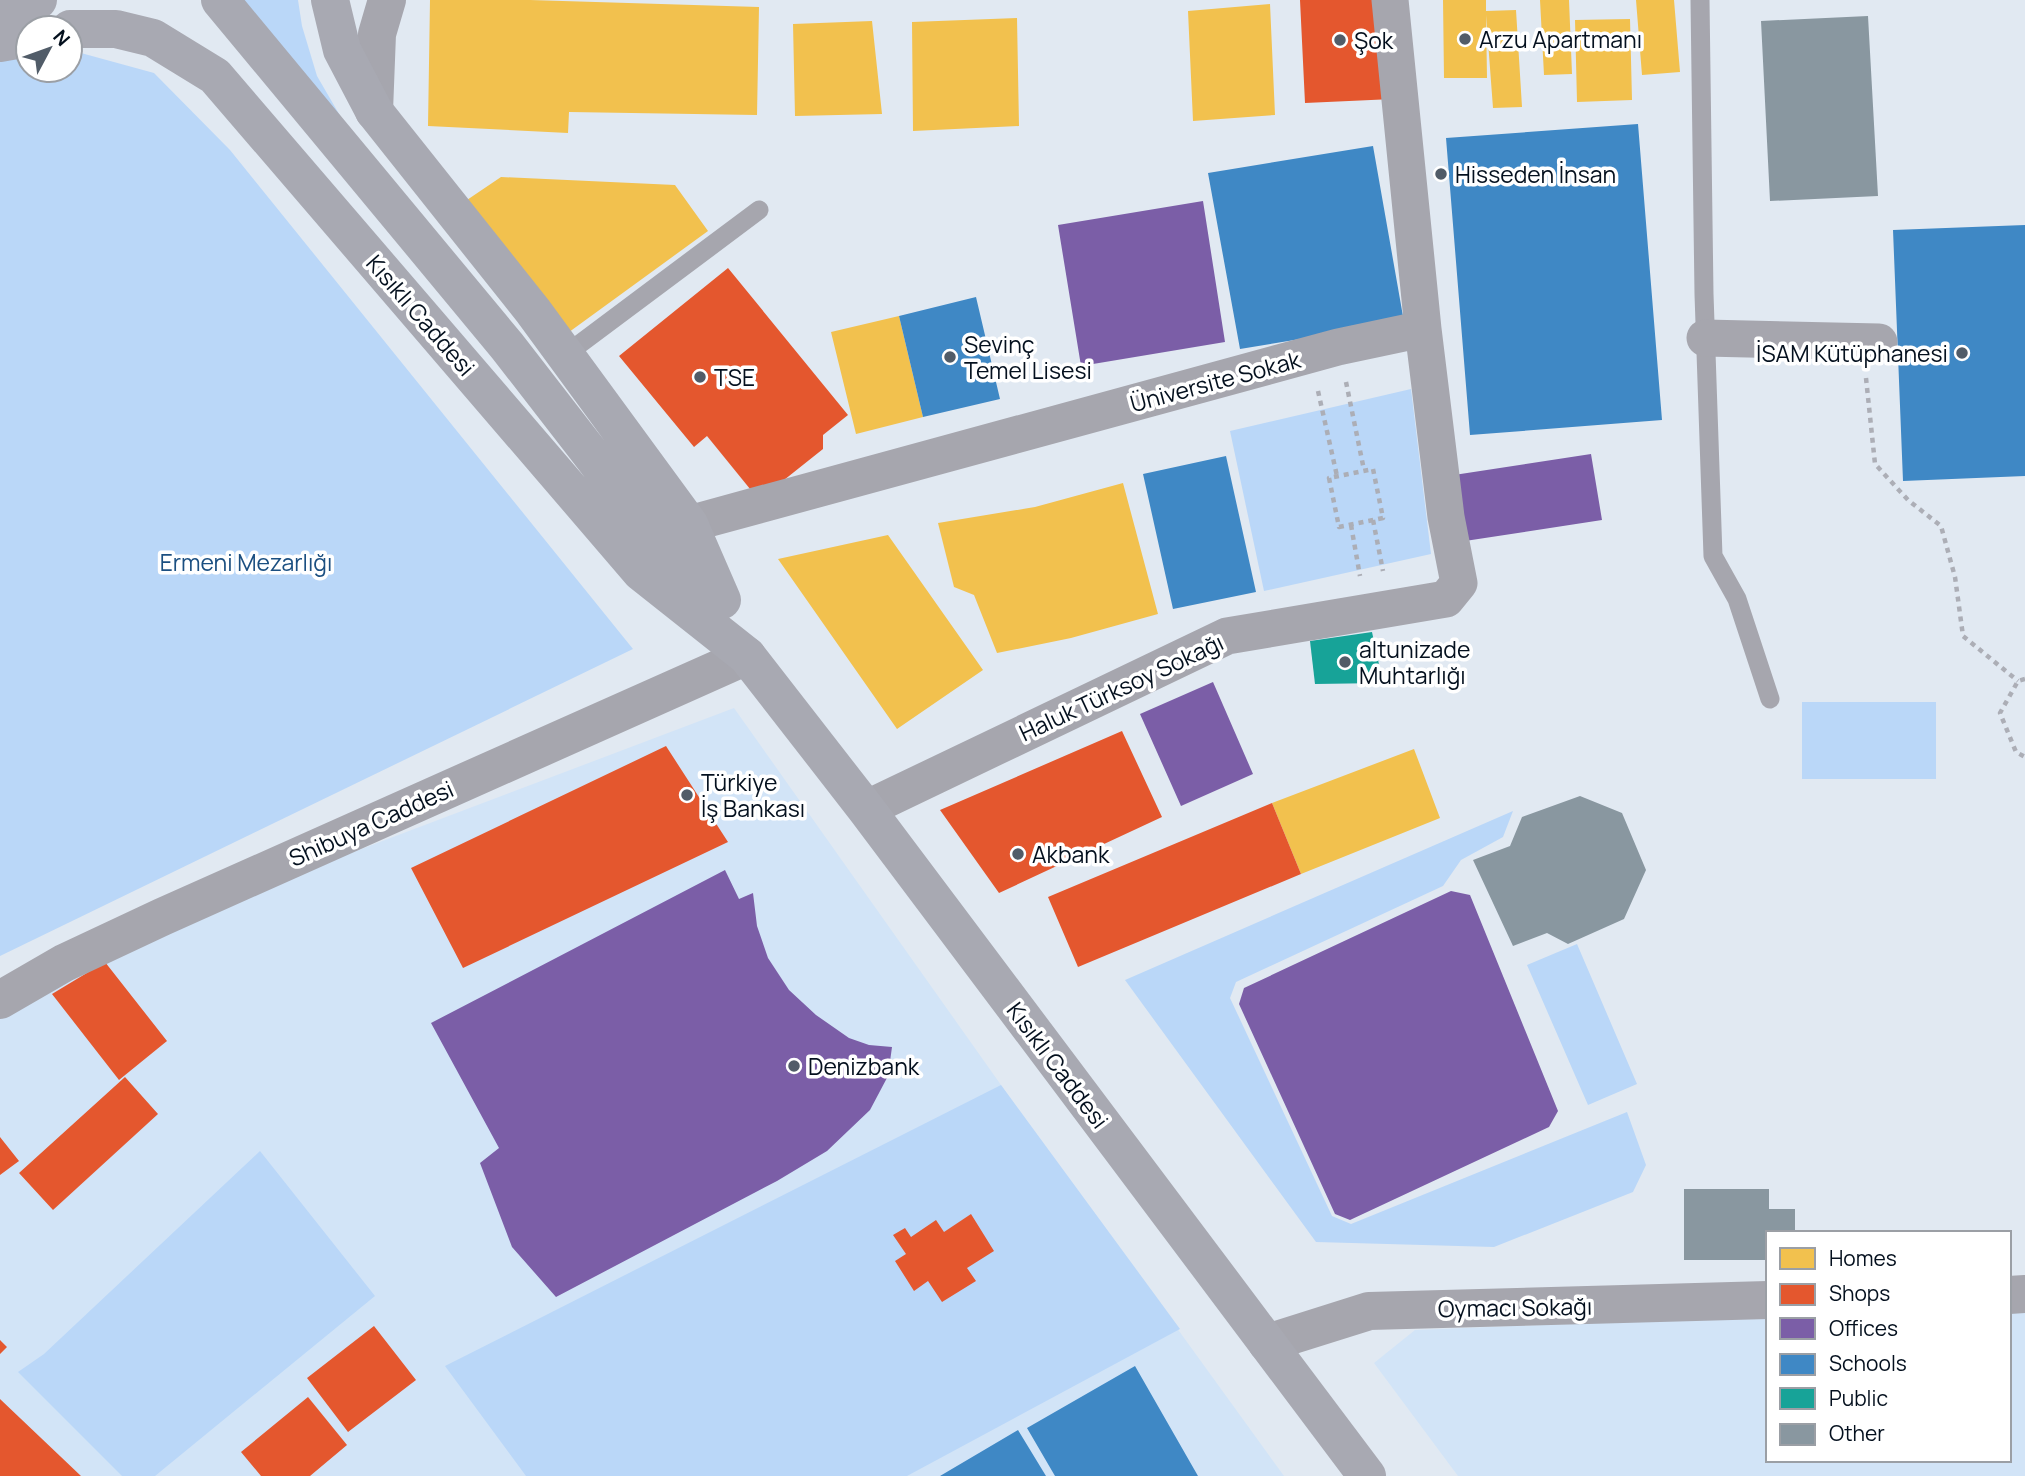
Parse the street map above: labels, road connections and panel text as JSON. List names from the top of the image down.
{
  "streets": {
    "main road": ["Kısıklı Caddesi"],
    "street": [
      "Üniversite Sokak",
      "Haluk Türksoy Sokağı",
      "Shibuya Caddesi",
      "Oymacı Sokağı"
    ]
  },
  "crossings": [
    ["Kısıklı Caddesi", "Üniversite Sokak"],
    ["Kısıklı Caddesi", "Haluk Türksoy Sokağı"],
    ["Kısıklı Caddesi", "Shibuya Caddesi"],
    ["Kısıklı Caddesi", "Oymacı Sokağı"],
    ["Üniversite Sokak", "Haluk Türksoy Sokağı"]
  ],
  "parks": ["Ermeni Mezarlığı"],
  "places": [
    "Arzu Apartmanı",
    "Şok",
    "Hisseden İnsan",
    "İSAM Kütüphanesi",
    "Sevinç Temel Lisesi",
    "TSE",
    "altunizade Muhtarlığı",
    "Türkiye İş Bankası",
    "Akbank",
    "Denizbank"
  ],
  "legend": [
    "Homes",
    "Shops",
    "Offices",
    "Schools",
    "Public",
    "Other"
  ],
  "north": "top right"
}
